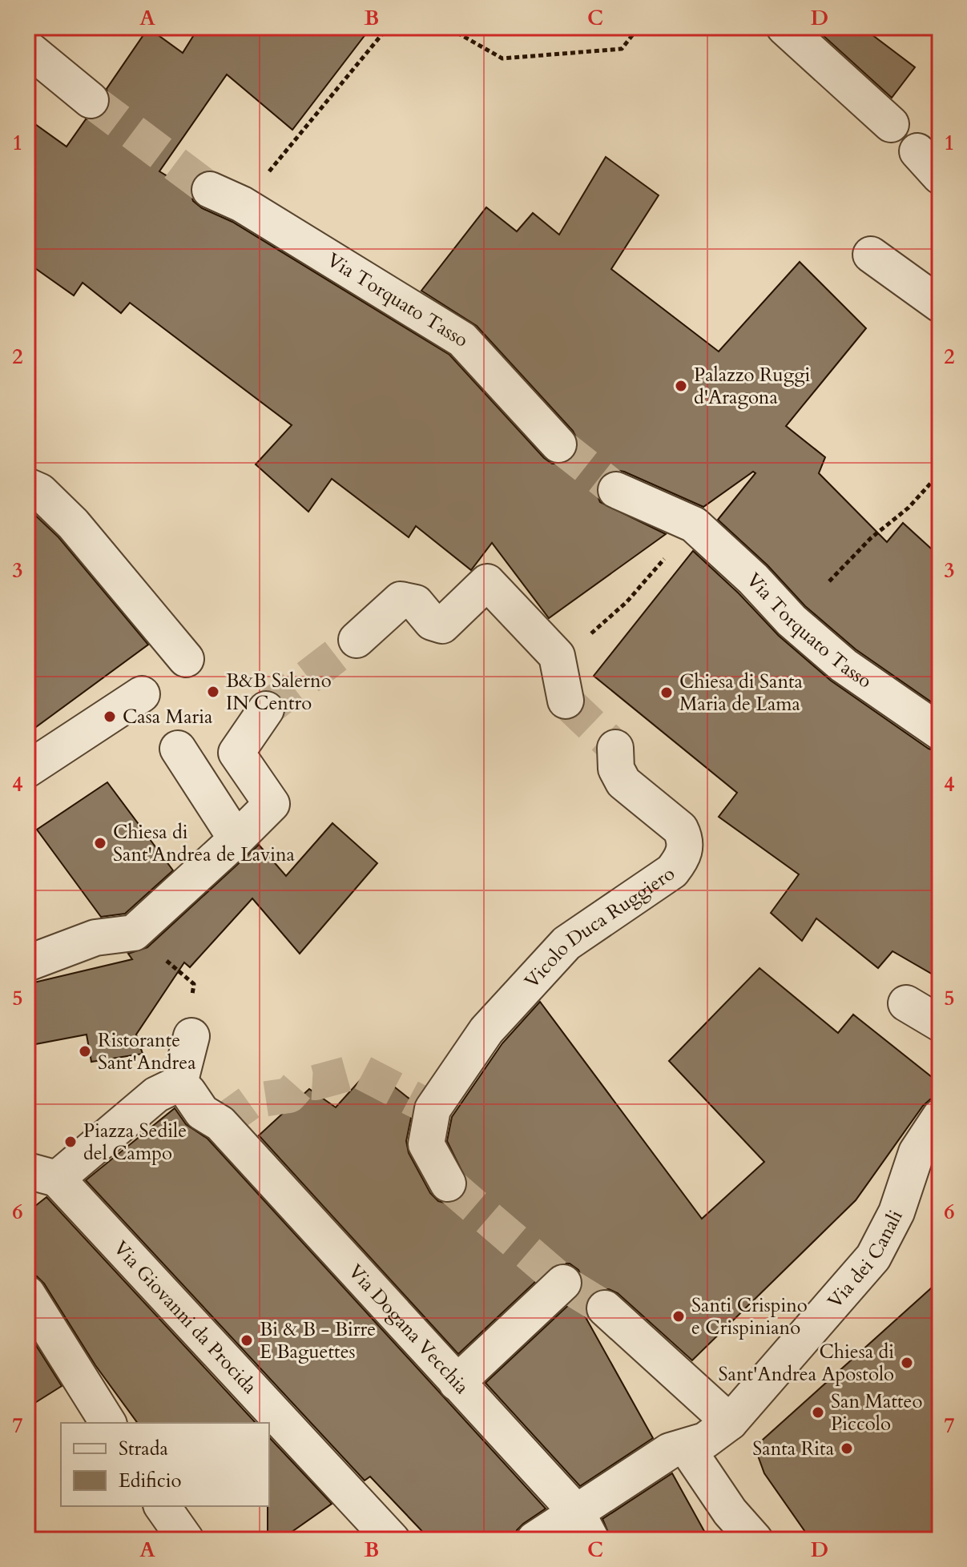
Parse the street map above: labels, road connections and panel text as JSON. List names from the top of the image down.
{
  "streets": {
    "street": [
      "Via Torquato Tasso",
      "Vicolo Duca Ruggiero",
      "Via dei Canali",
      "Via Giovanni da Procida",
      "Via Dogana Vecchia"
    ]
  },
  "crossings": [
    ["Via dei Canali", "Via Dogana Vecchia"]
  ],
  "places": [
    "Palazzo Ruggi d'Aragona",
    "B&B Salerno IN Centro",
    "Chiesa di Santa Maria de Lama",
    "Casa Maria",
    "Chiesa di Sant'Andrea de Lavina",
    "Ristorante Sant'Andrea",
    "Piazza Sedile del Campo",
    "Santi Crispino e Crispiniano",
    "Bi & B - Birre E Baguettes",
    "Chiesa di Sant'Andrea Apostolo",
    "San Matteo Piccolo",
    "Santa Rita"
  ],
  "legend": ["Strada", "Edificio"],
  "grid": {
    "columns": [
      "A",
      "B",
      "C",
      "D"
    ],
    "rows": [
      "1",
      "2",
      "3",
      "4",
      "5",
      "6",
      "7"
    ]
  }
}
